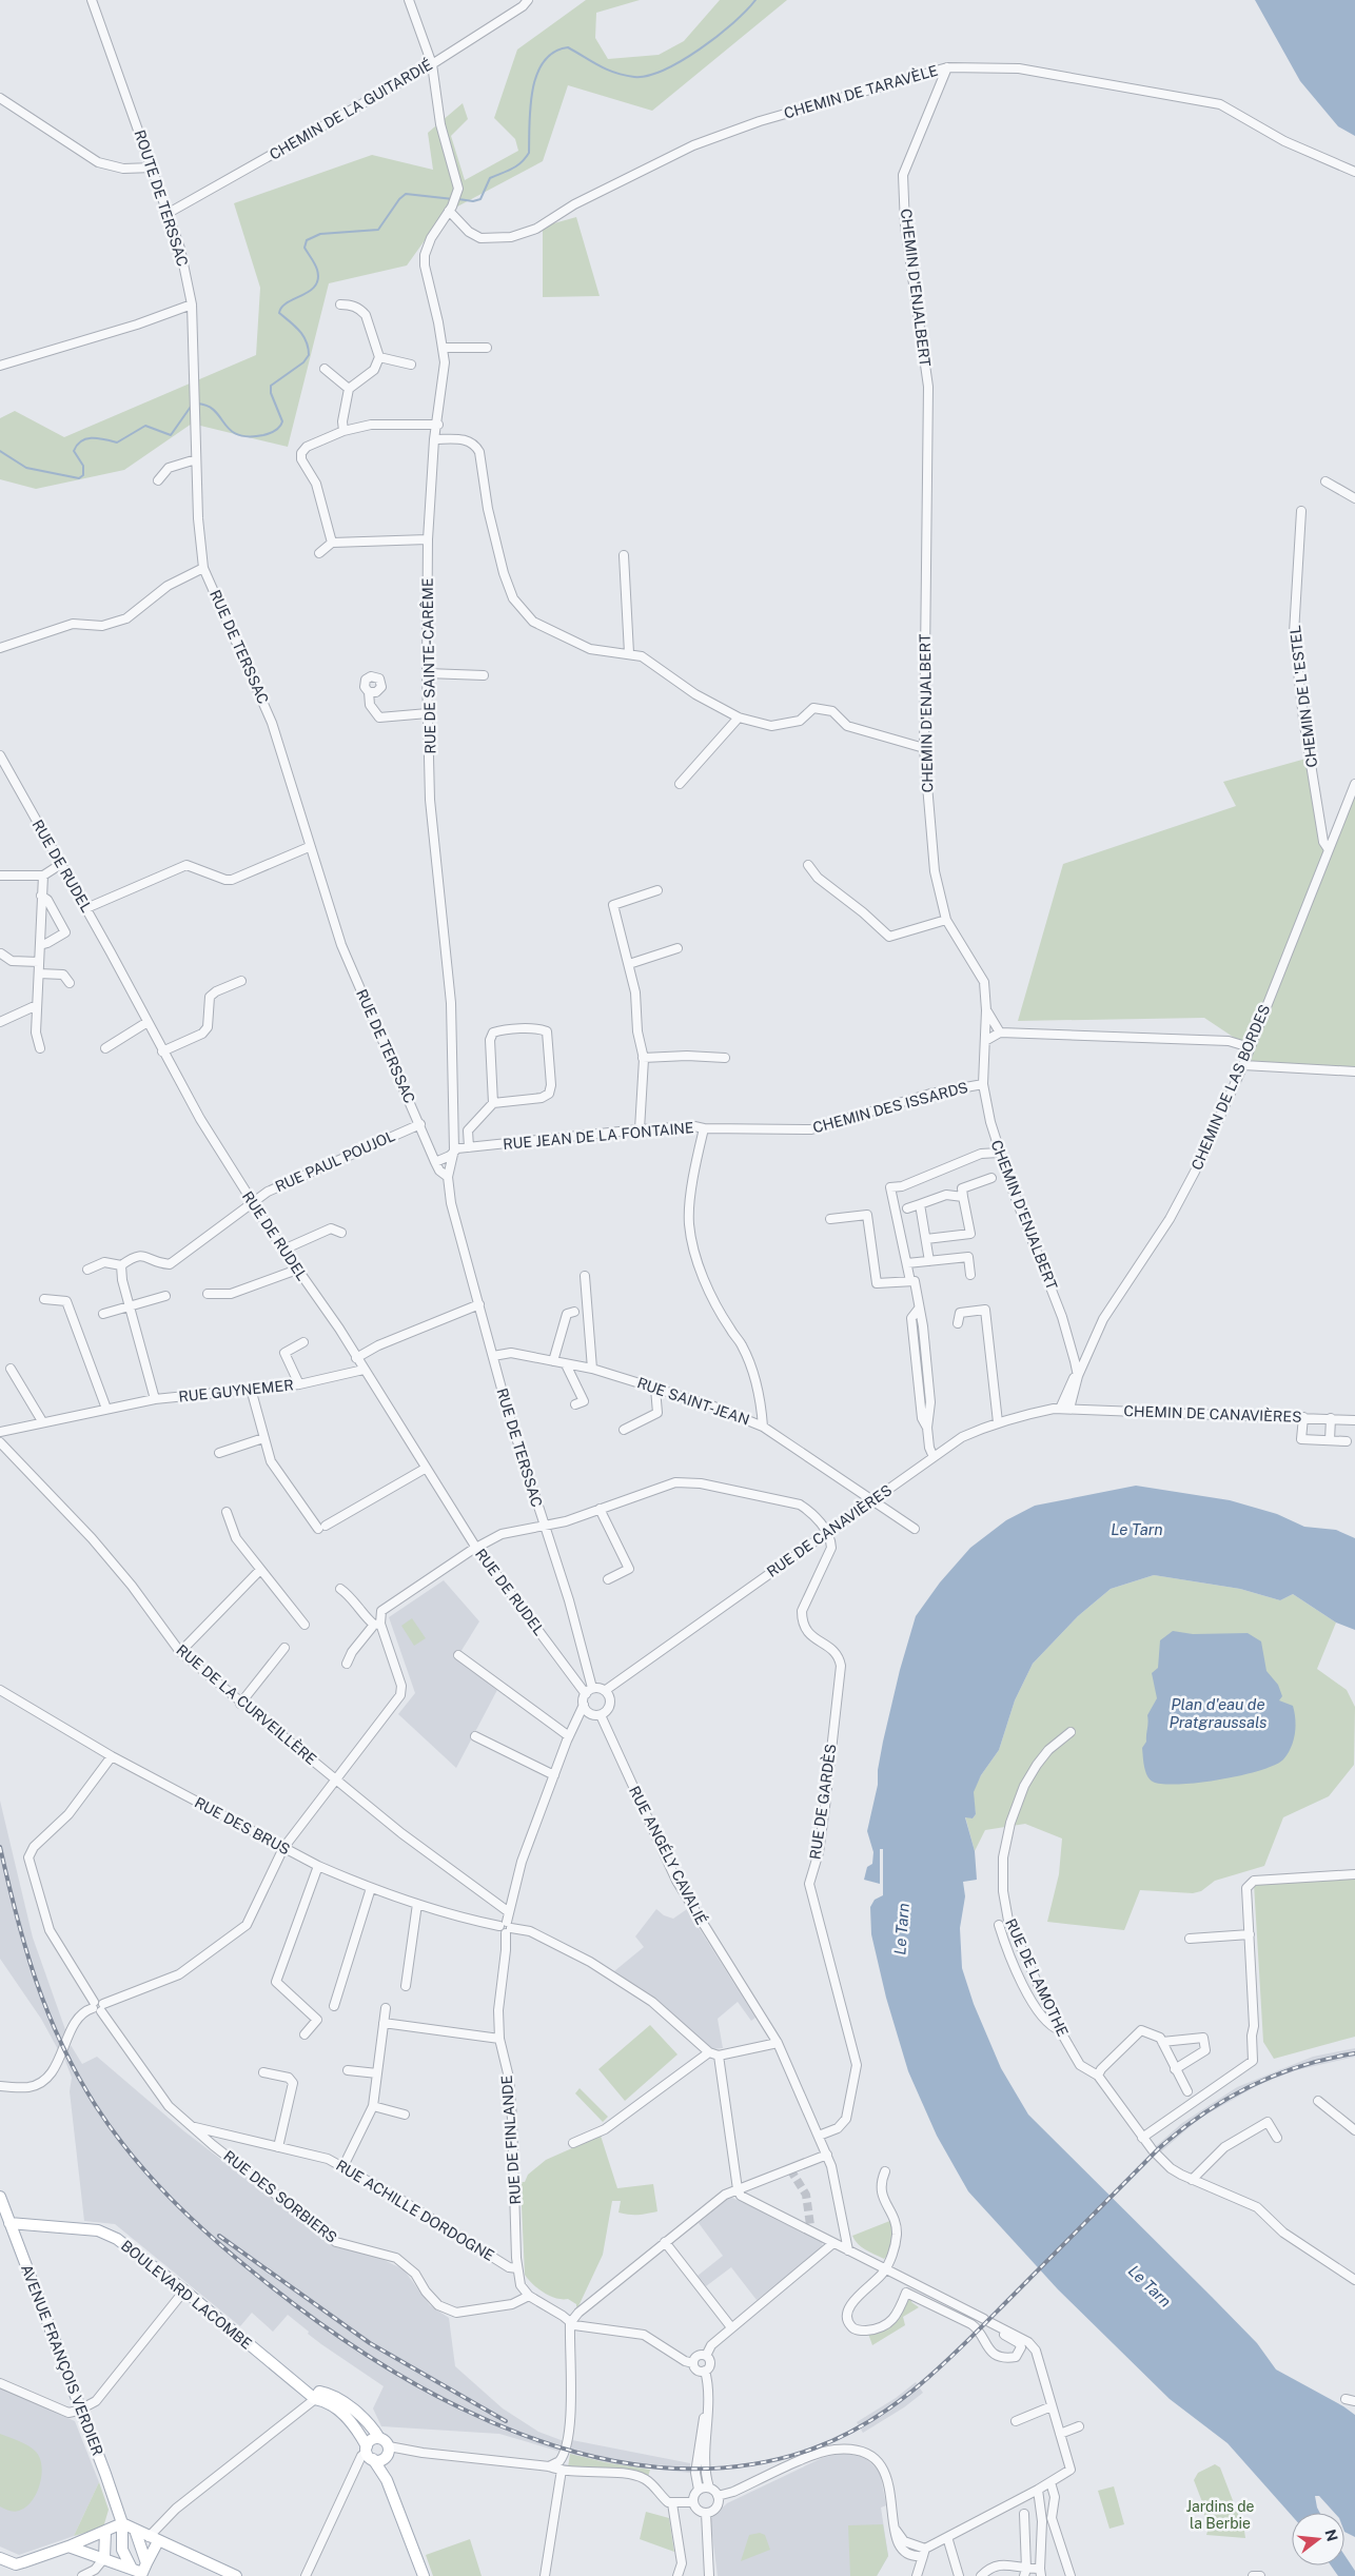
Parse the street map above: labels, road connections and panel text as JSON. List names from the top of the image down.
{
  "streets": {
    "main road": ["BOULEVARD LACOMBE", "AVENUE FRANÇOIS VERDIER"],
    "street": [
      "CHEMIN DE TARAVÈLE",
      "CHEMIN DE LA GUITARDIÉ",
      "ROUTE DE TERSSAC",
      "CHEMIN D'ENJALBERT",
      "RUE DE TERSSAC",
      "RUE DE SAINTE-CARÊME",
      "CHEMIN DE L'ESTEL",
      "RUE DE RUDEL",
      "CHEMIN DE LAS BORDES",
      "CHEMIN DES ISSARDS",
      "RUE JEAN DE LA FONTAINE",
      "RUE PAUL POUJOL",
      "RUE GUYNEMER",
      "RUE SAINT-JEAN",
      "CHEMIN DE CANAVIÈRES",
      "RUE DE CANAVIÈRES",
      "RUE DE LA CURVEILLÈRE",
      "RUE DE GARDÈS",
      "RUE DES BRUS",
      "RUE ANGÉLY CAVALIÉ",
      "RUE DE LAMOTHE",
      "RUE DE FINLANDE",
      "RUE DES SORBIERS",
      "RUE ACHILLE DORDOGNE"
    ]
  },
  "crossings": [
    ["CHEMIN DE TARAVÈLE", "CHEMIN D'ENJALBERT"],
    ["CHEMIN DE TARAVÈLE", "RUE DE SAINTE-CARÊME"],
    ["CHEMIN DE LA GUITARDIÉ", "ROUTE DE TERSSAC"],
    ["CHEMIN DE LA GUITARDIÉ", "RUE DE SAINTE-CARÊME"],
    ["ROUTE DE TERSSAC", "RUE DE TERSSAC"],
    ["CHEMIN D'ENJALBERT", "CHEMIN DE LAS BORDES"],
    ["CHEMIN D'ENJALBERT", "CHEMIN DES ISSARDS"],
    ["CHEMIN D'ENJALBERT", "CHEMIN DE CANAVIÈRES"],
    ["CHEMIN D'ENJALBERT", "RUE DE CANAVIÈRES"],
    ["RUE DE TERSSAC", "RUE DE SAINTE-CARÊME"],
    ["RUE DE TERSSAC", "RUE DE RUDEL"],
    ["RUE DE TERSSAC", "RUE JEAN DE LA FONTAINE"],
    ["RUE DE TERSSAC", "RUE PAUL POUJOL"],
    ["RUE DE TERSSAC", "RUE SAINT-JEAN"],
    ["RUE DE TERSSAC", "RUE DE CANAVIÈRES"],
    ["RUE DE TERSSAC", "RUE ANGÉLY CAVALIÉ"],
    ["RUE DE TERSSAC", "RUE DE FINLANDE"],
    ["RUE DE SAINTE-CARÊME", "RUE JEAN DE LA FONTAINE"],
    ["CHEMIN DE L'ESTEL", "CHEMIN DE LAS BORDES"],
    ["RUE DE RUDEL", "RUE PAUL POUJOL"],
    ["RUE DE RUDEL", "RUE GUYNEMER"],
    ["RUE DE RUDEL", "RUE DE CANAVIÈRES"],
    ["RUE DE RUDEL", "RUE ANGÉLY CAVALIÉ"],
    ["RUE DE RUDEL", "RUE DE FINLANDE"],
    ["CHEMIN DES ISSARDS", "RUE JEAN DE LA FONTAINE"],
    ["RUE JEAN DE LA FONTAINE", "RUE SAINT-JEAN"],
    ["RUE SAINT-JEAN", "RUE DE CANAVIÈRES"],
    ["CHEMIN DE CANAVIÈRES", "RUE DE CANAVIÈRES"],
    ["RUE DE CANAVIÈRES", "RUE DE GARDÈS"],
    ["RUE DE CANAVIÈRES", "RUE ANGÉLY CAVALIÉ"],
    ["RUE DE CANAVIÈRES", "RUE DE FINLANDE"],
    ["RUE DE LA CURVEILLÈRE", "RUE DE FINLANDE"],
    ["RUE DE GARDÈS", "RUE ANGÉLY CAVALIÉ"],
    ["RUE DES BRUS", "RUE DE FINLANDE"],
    ["RUE DES BRUS", "RUE DES SORBIERS"],
    ["RUE ANGÉLY CAVALIÉ", "RUE DE FINLANDE"],
    ["RUE DE FINLANDE", "RUE DES SORBIERS"],
    ["RUE DE FINLANDE", "RUE ACHILLE DORDOGNE"],
    ["RUE DES SORBIERS", "RUE ACHILLE DORDOGNE"],
    ["BOULEVARD LACOMBE", "AVENUE FRANÇOIS VERDIER"]
  ],
  "water": ["Le Tarn", "Plan d'eau de Pratgraussals"],
  "parks": ["Jardins de la Berbie"],
  "north": "right"
}
